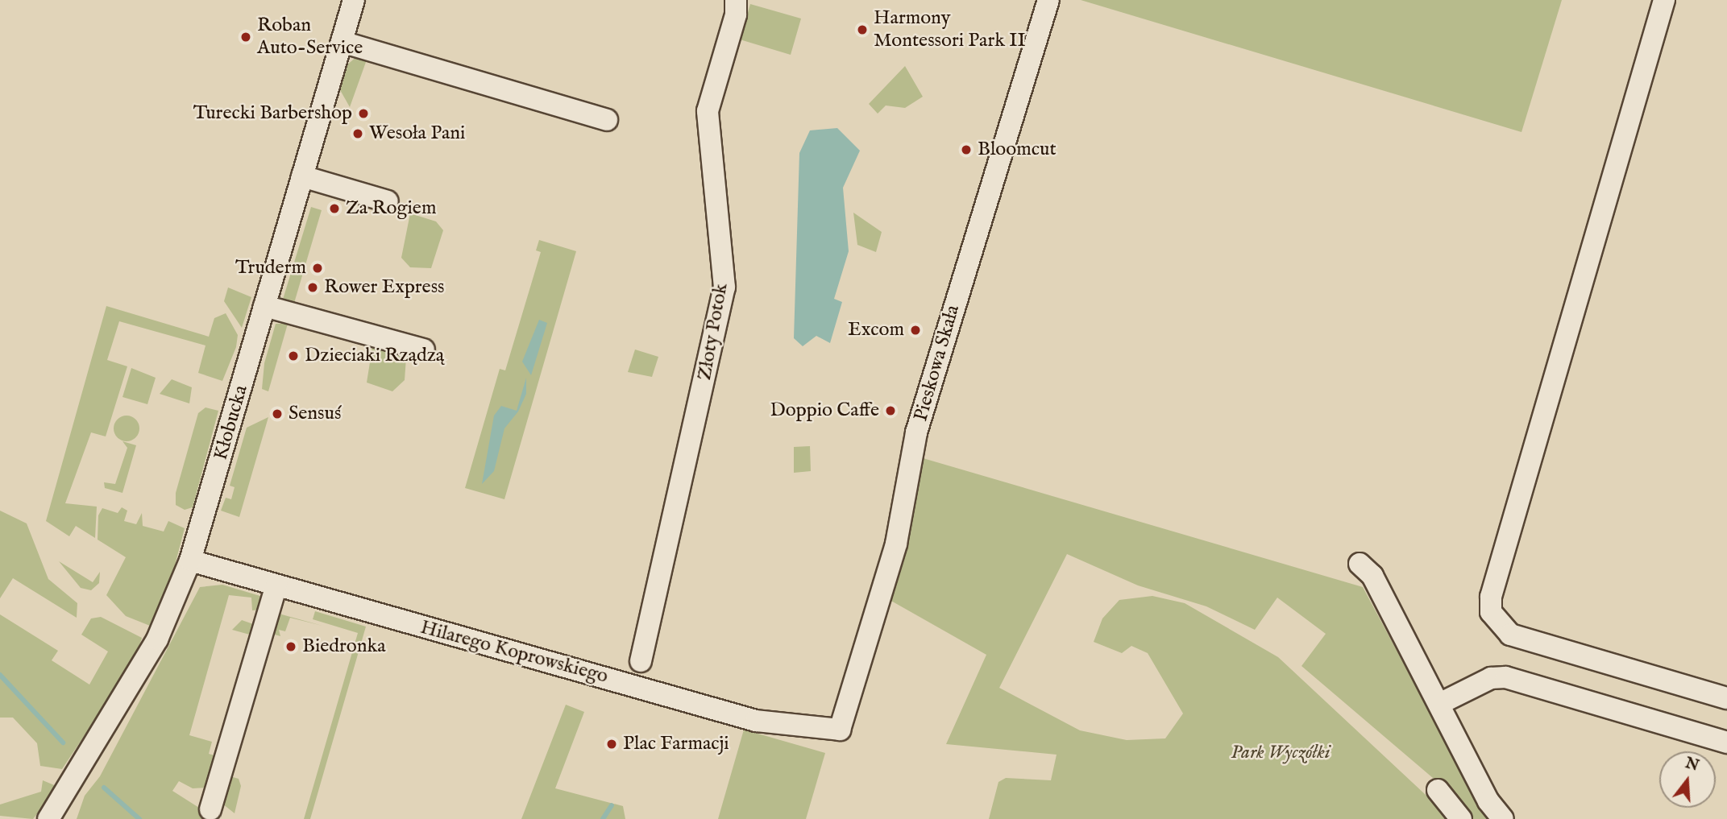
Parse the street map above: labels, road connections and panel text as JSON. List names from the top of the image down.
{
  "streets": {
    "street": [
      "Złoty Potok",
      "Pieskowa Skała",
      "Kłobucka",
      "Hilarego Koprowskiego"
    ]
  },
  "crossings": [
    ["Pieskowa Skała", "Hilarego Koprowskiego"],
    ["Kłobucka", "Hilarego Koprowskiego"]
  ],
  "parks": ["Park Wyczółki"],
  "places": [
    "Harmony Montessori Park II",
    "Roban Auto-Service",
    "Turecki Barbershop",
    "Wesoła Pani",
    "Bloomcut",
    "Za Rogiem",
    "Truderm",
    "Rower Express",
    "Excom",
    "Dzieciaki Rządzą",
    "Doppio Caffe",
    "Sensuś",
    "Biedronka",
    "Plac Farmacji"
  ],
  "north": "top"
}
